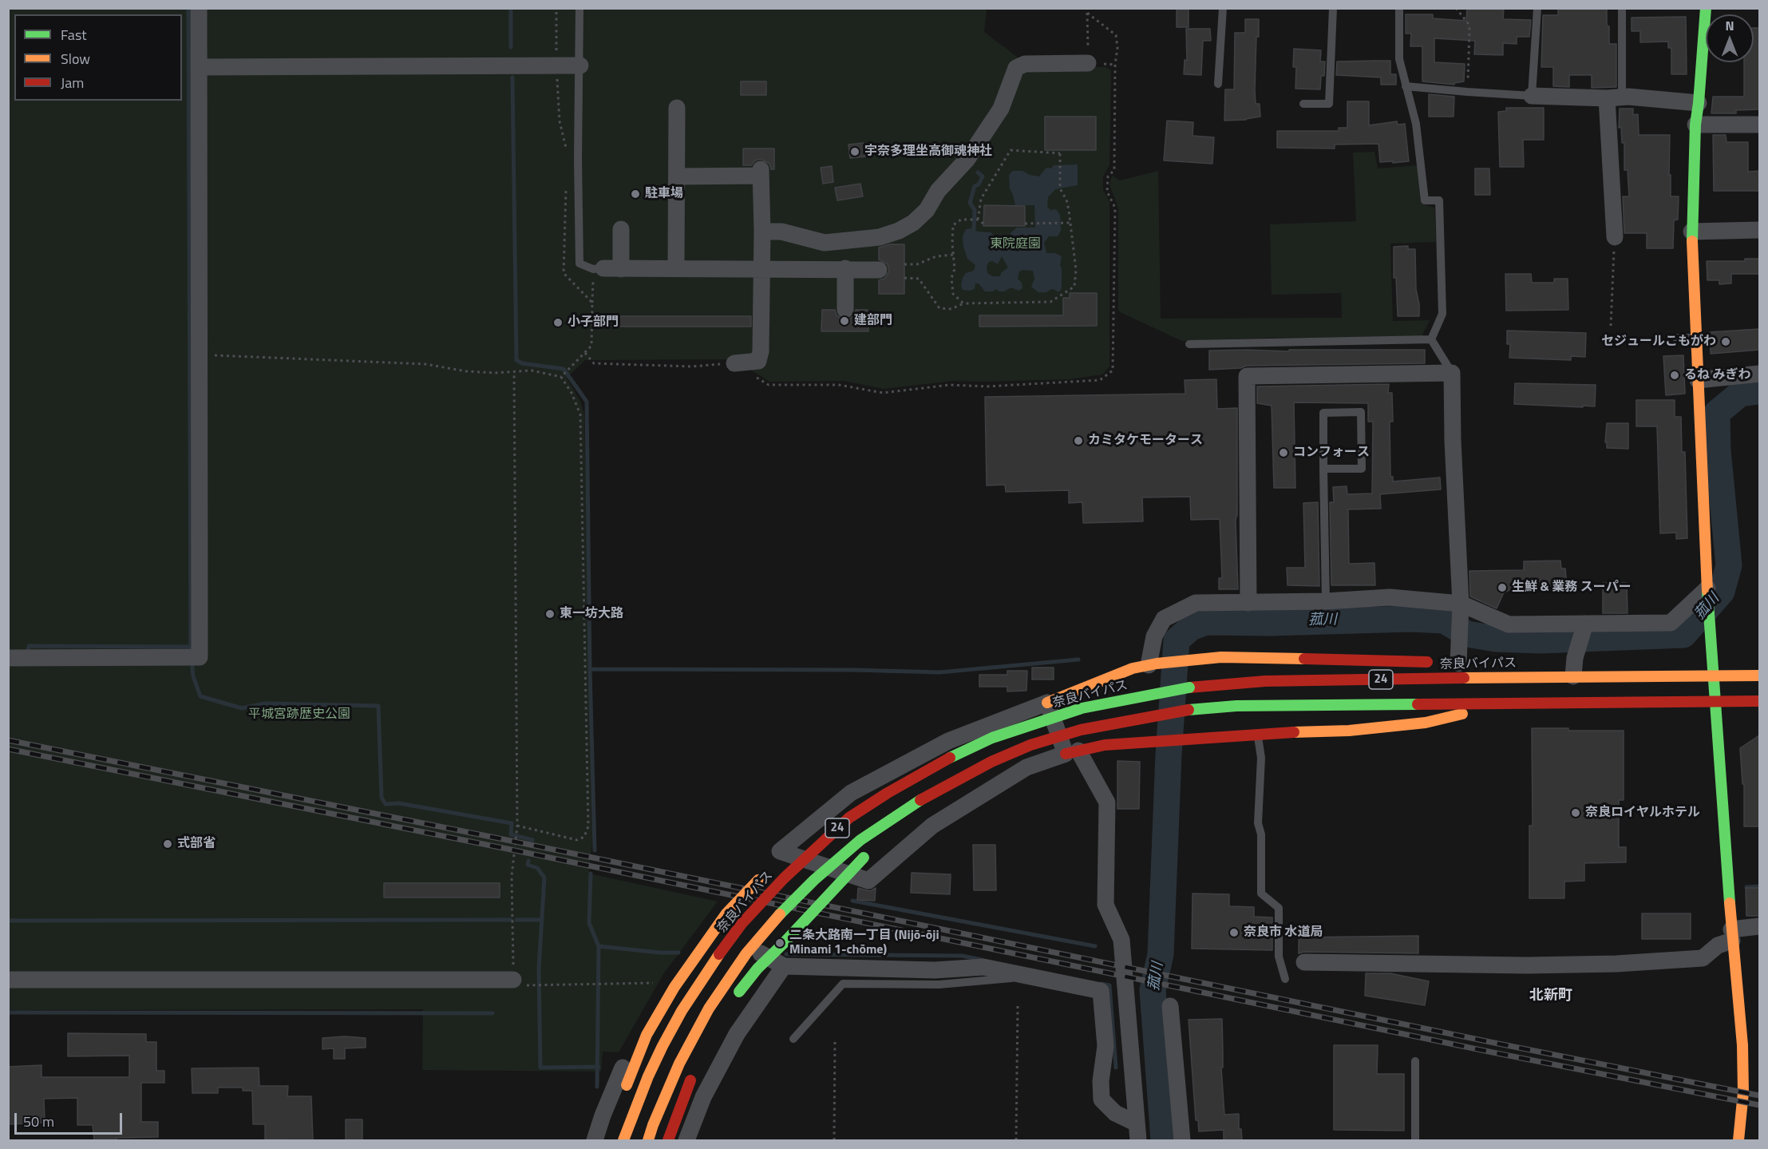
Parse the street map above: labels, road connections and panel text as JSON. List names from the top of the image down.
{
  "streets": {
    "main road": ["奈良バイパス", "24"]
  },
  "districts": ["北新町"],
  "water": ["菰川"],
  "parks": ["東院庭園", "平城宮跡歴史公園"],
  "places": [
    "宇奈多理坐高御魂神社",
    "駐車場",
    "建部門",
    "小子部門",
    "セジュールこもがわ",
    "るね みぎわ",
    "カミタケモータース",
    "コンフォース",
    "生鮮 & 業務 スーパー",
    "東一坊大路",
    "奈良ロイヤルホテル",
    "式部省",
    "奈良市 水道局",
    "二条大路南一丁目 (Nijō-ōji Minami 1-chōme)"
  ],
  "legend": ["Fast", "Slow", "Jam"],
  "scale_bar": "50 m",
  "north": "top"
}
